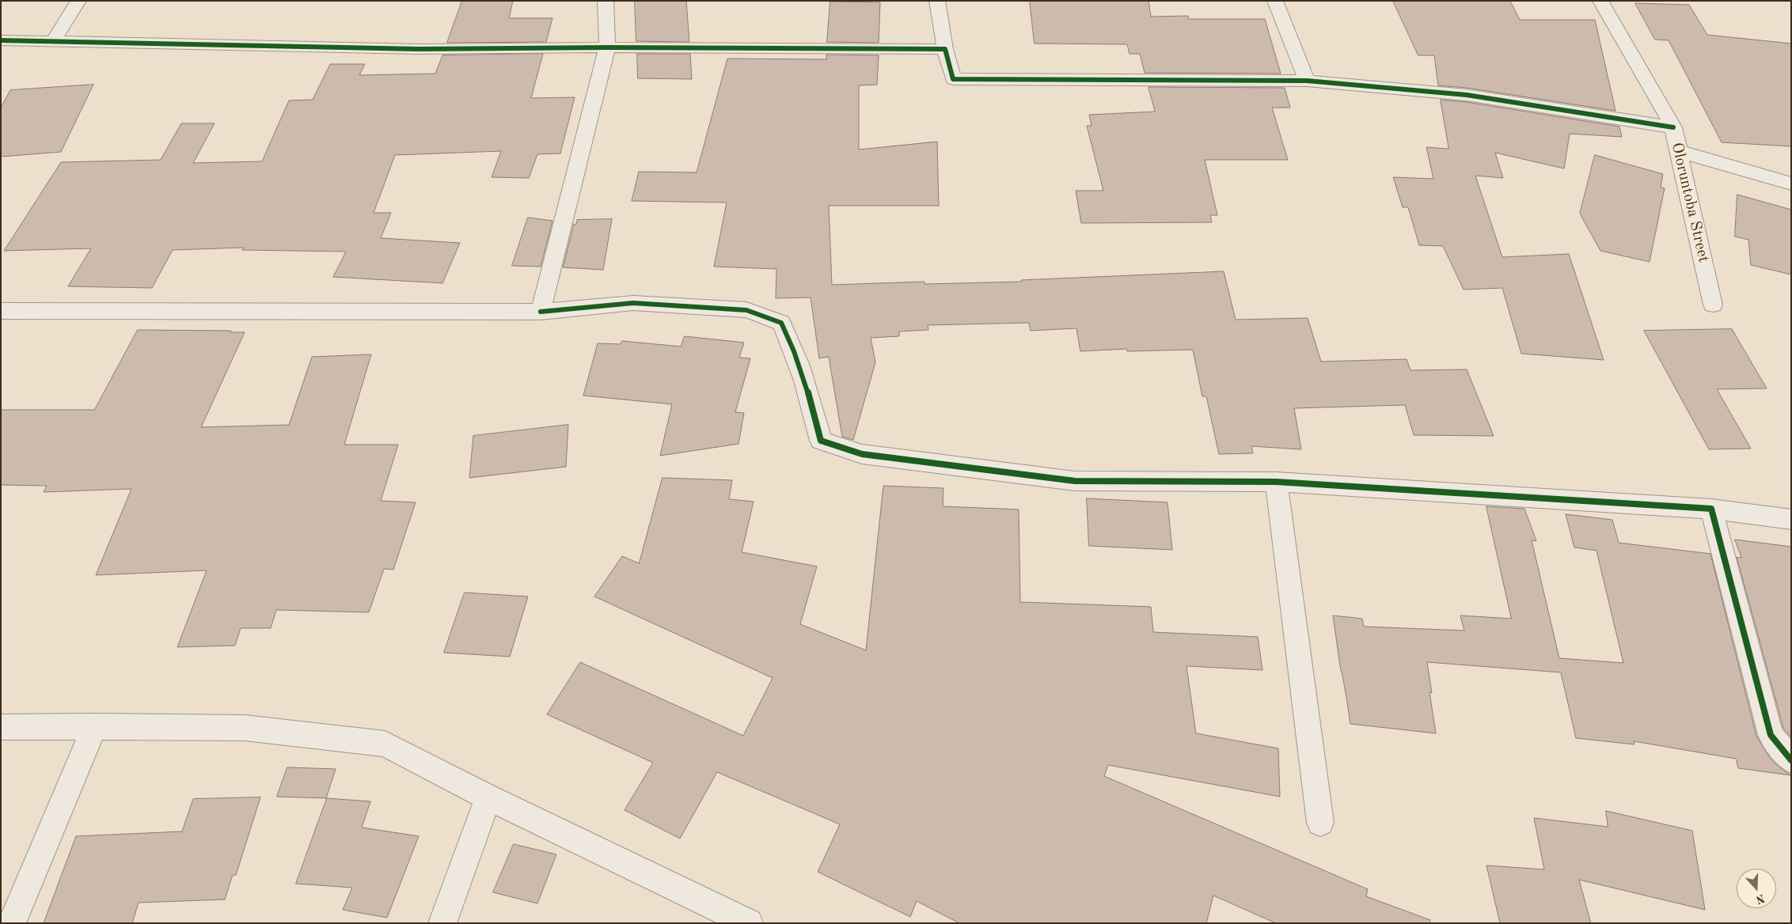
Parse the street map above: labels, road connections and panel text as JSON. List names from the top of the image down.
{
  "streets": {
    "street": ["Oloruntoba Street"]
  },
  "north": "bottom"
}
